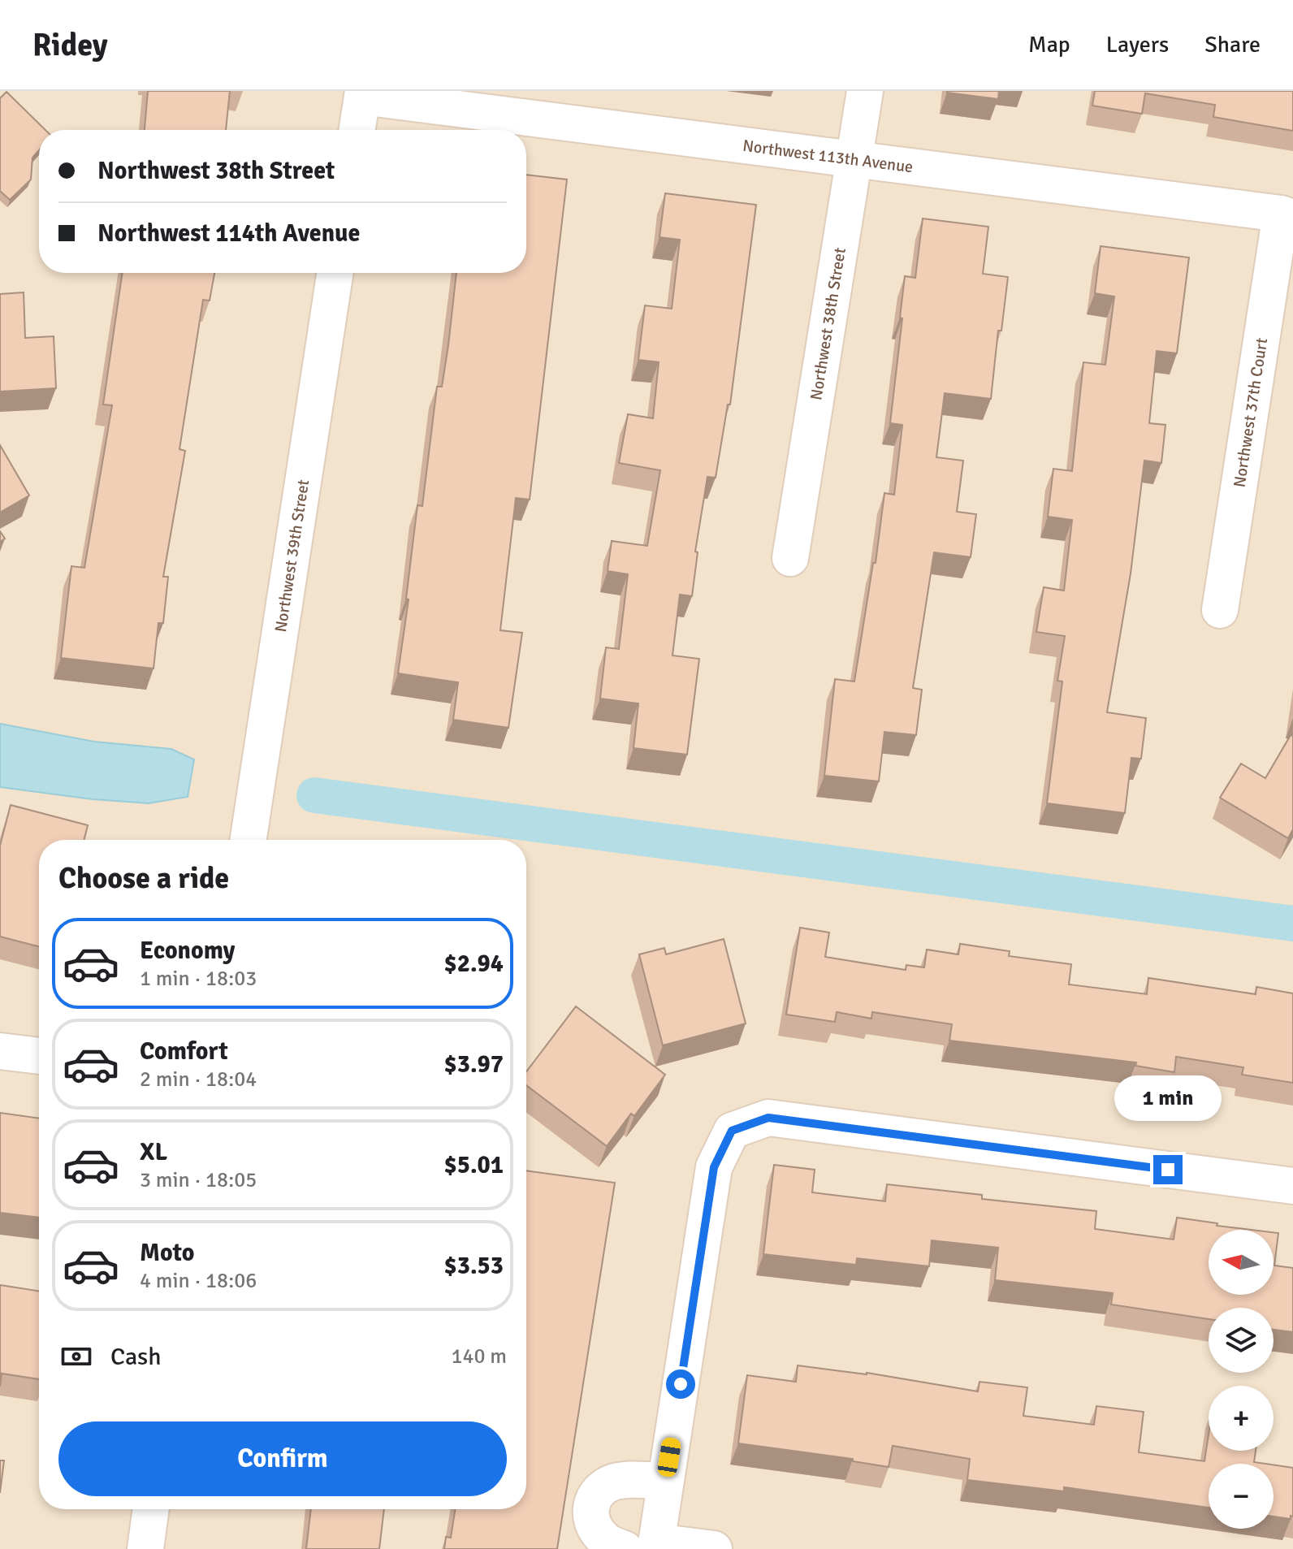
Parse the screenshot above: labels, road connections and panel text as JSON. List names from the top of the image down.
{
  "streets": {
    "street": [
      "Northwest 113th Avenue",
      "Northwest 38th Street",
      "Northwest 37th Court",
      "Northwest 39th Street"
    ]
  },
  "crossings": [
    ["Northwest 113th Avenue", "Northwest 38th Street"],
    ["Northwest 113th Avenue", "Northwest 37th Court"]
  ],
  "north": "left",
  "page": {
    "header": "Ridey",
    "nav": ["Map", "Layers", "Share"],
    "banner": ["Northwest 38th Street", "Northwest 114th Avenue"],
    "heading": "Choose a ride",
    "list": [
      {
        "name": "Economy",
        "note": "1 min · 18:03",
        "value": "$2.94"
      },
      {
        "name": "Comfort",
        "note": "2 min · 18:04",
        "value": "$3.97"
      },
      {
        "name": "XL",
        "note": "3 min · 18:05",
        "value": "$5.01"
      },
      {
        "name": "Moto",
        "note": "4 min · 18:06",
        "value": "$3.53"
      }
    ],
    "bubble": "1 min",
    "map_buttons": ["+", "−"],
    "pay": ["Cash", "140 m"],
    "buttons": "Confirm"
  }
}
